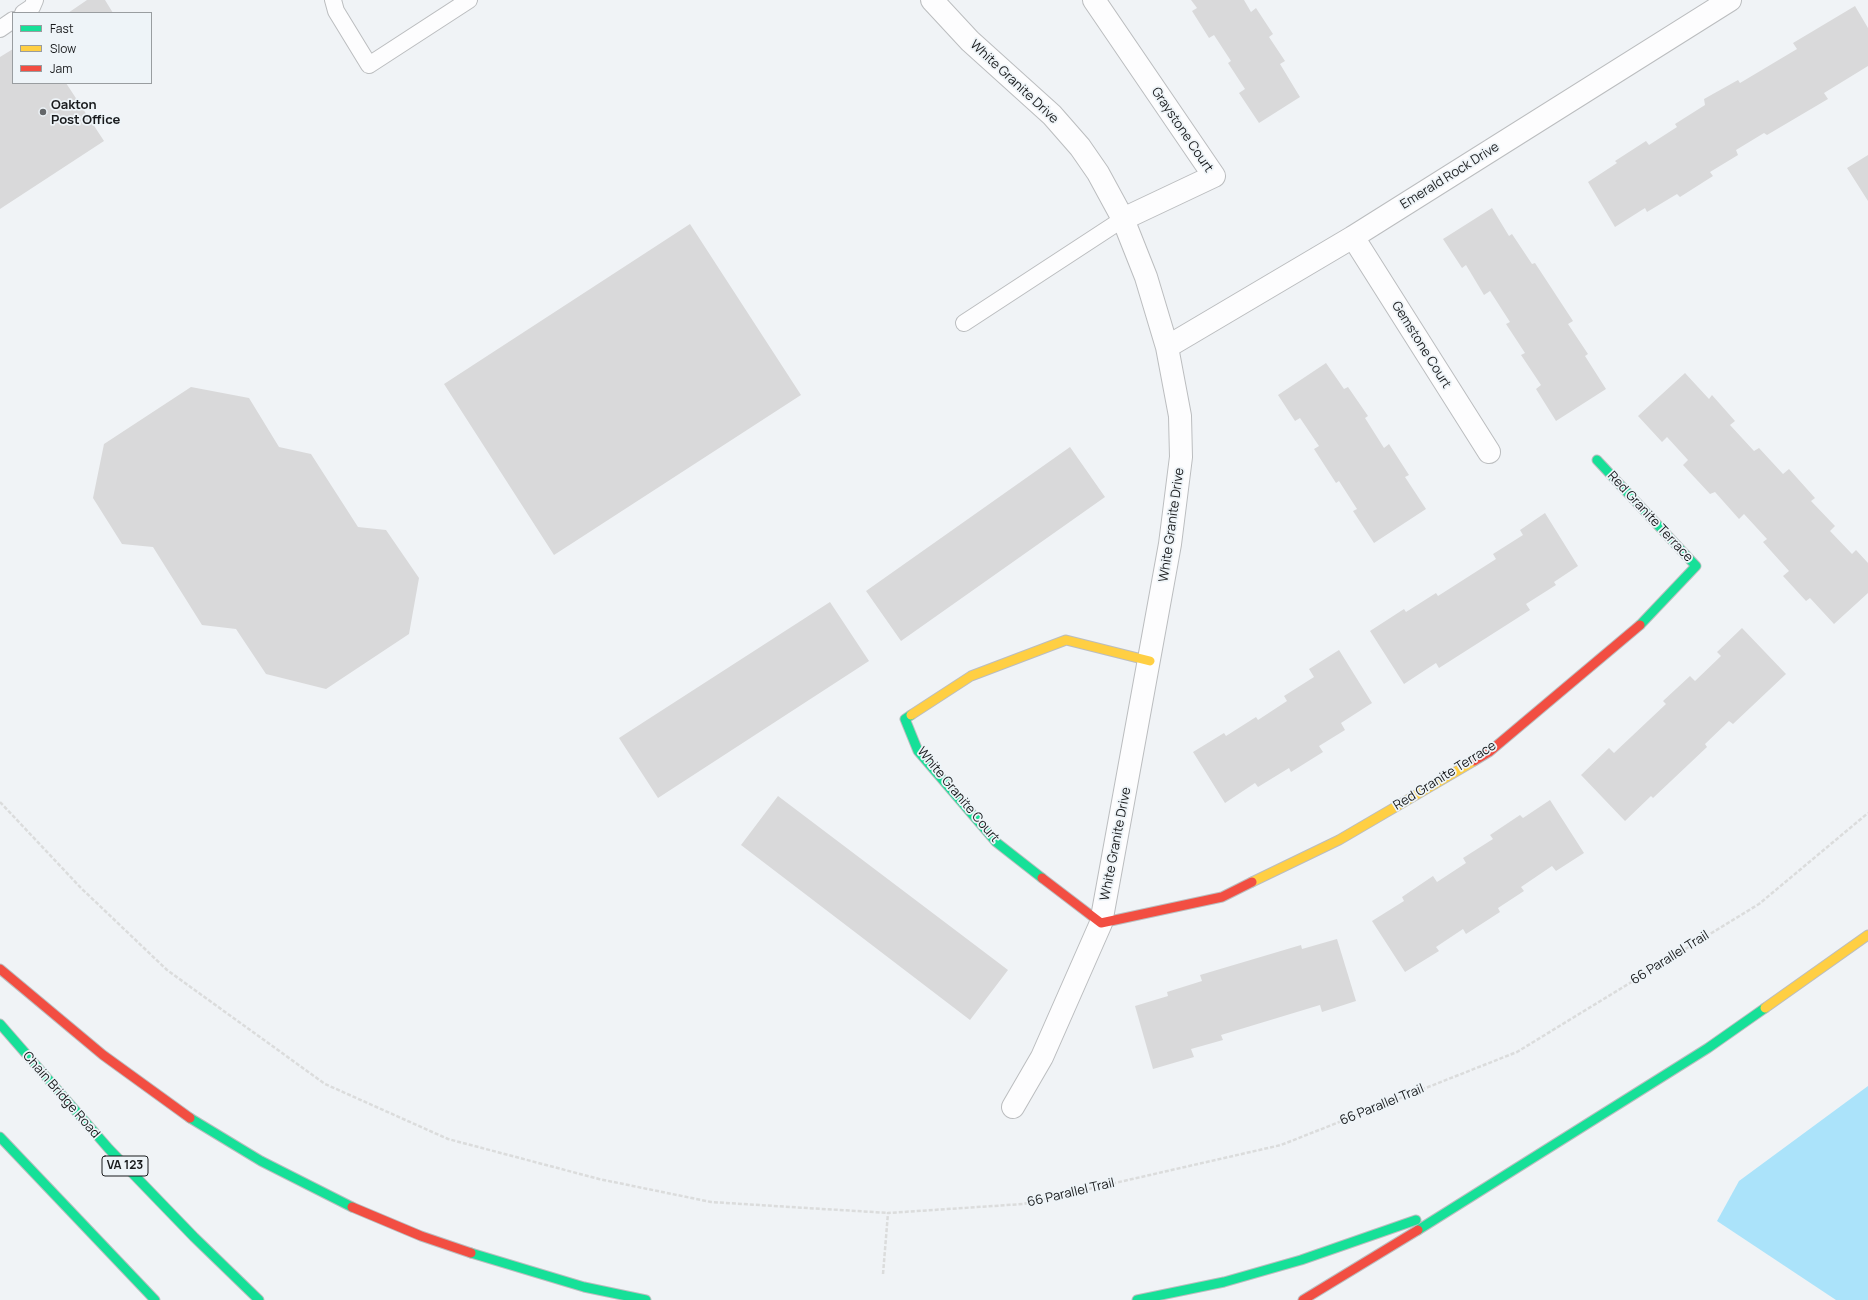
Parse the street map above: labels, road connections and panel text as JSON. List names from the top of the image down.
{
  "streets": {
    "main road": [
      "Red Granite Terrace",
      "White Granite Court",
      "Chain Bridge Road",
      "VA 123"
    ],
    "street": [
      "White Granite Drive",
      "Graystone Court",
      "Emerald Rock Drive",
      "Gemstone Court"
    ],
    "path": ["66 Parallel Trail"]
  },
  "crossings": [
    ["White Granite Drive", "Graystone Court"],
    ["White Granite Drive", "Emerald Rock Drive"],
    ["White Granite Drive", "Red Granite Terrace"],
    ["White Granite Drive", "White Granite Court"],
    ["Emerald Rock Drive", "Gemstone Court"],
    ["Red Granite Terrace", "White Granite Court"]
  ],
  "places": ["Oakton Post Office"],
  "legend": ["Fast", "Slow", "Jam"]
}
